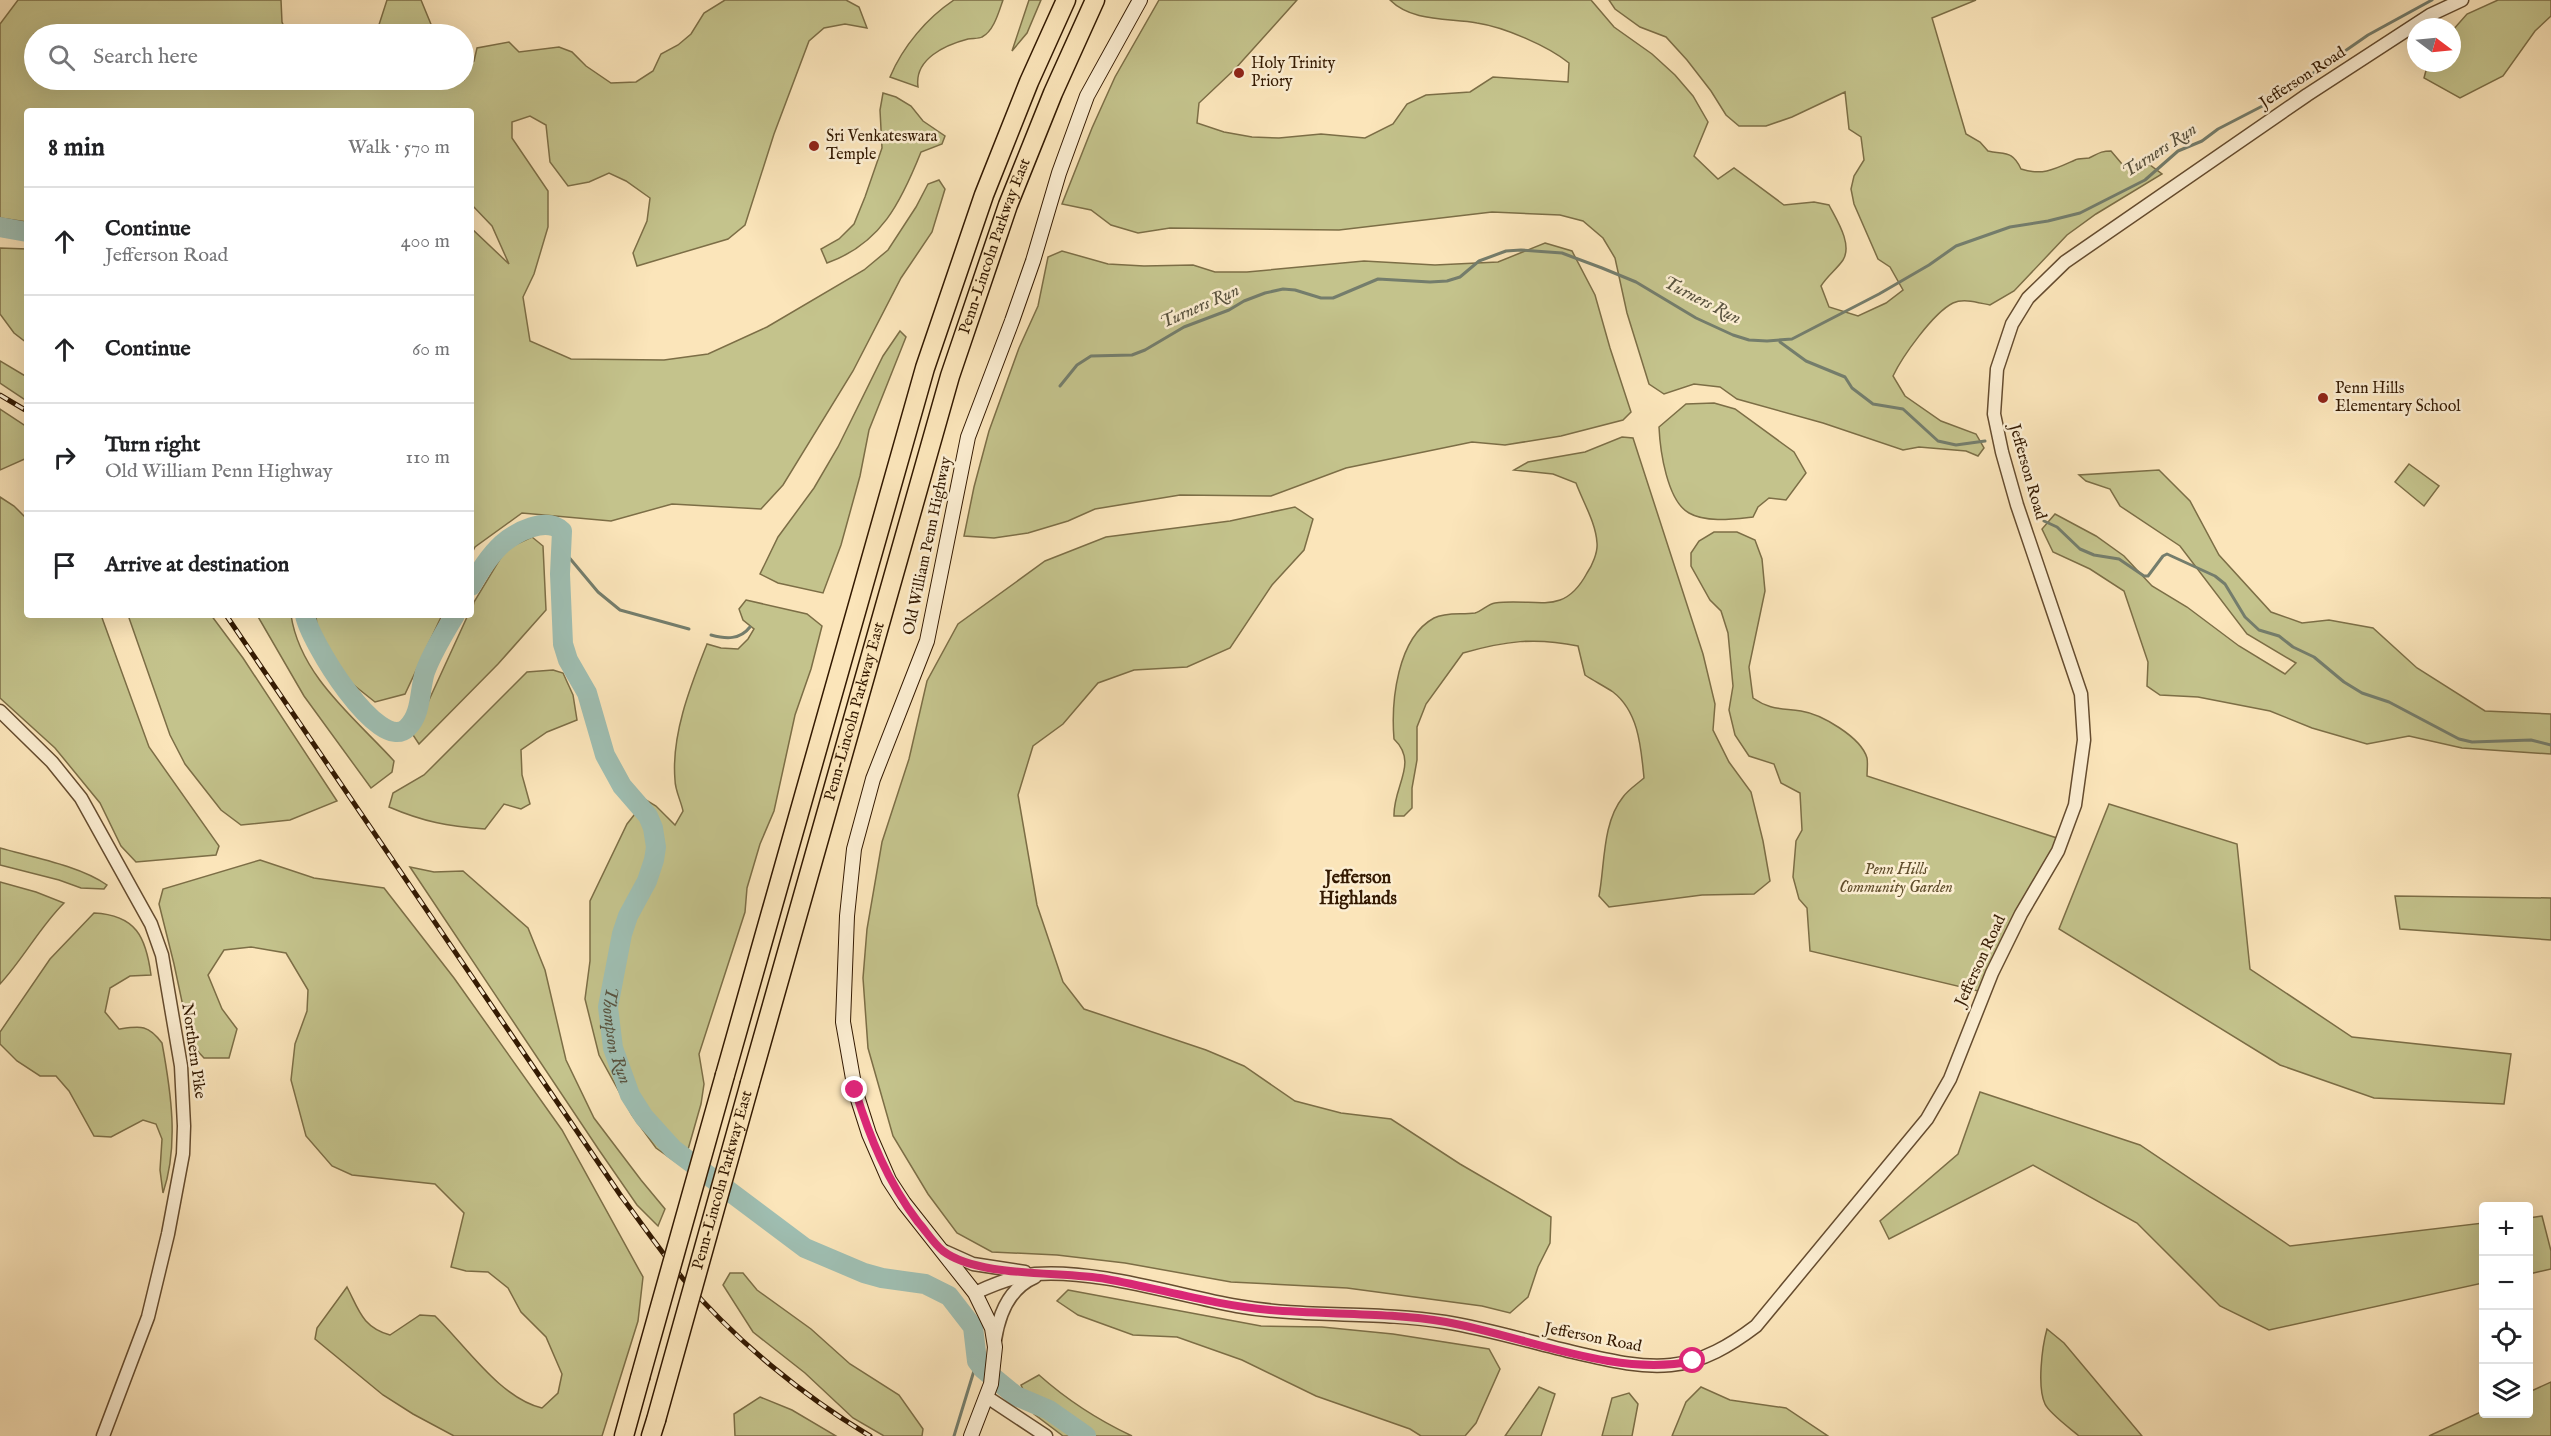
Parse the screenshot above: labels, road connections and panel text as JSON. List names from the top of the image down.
{
  "streets": {
    "highway": ["Penn-Lincoln Parkway East"],
    "main road": ["Old William Penn Highway"],
    "street": ["Jefferson Road", "Northern Pike"]
  },
  "crossings": [
    ["Jefferson Road", "Old William Penn Highway"]
  ],
  "districts": ["Jefferson Highlands"],
  "water": ["Turners Run", "Thompson Run"],
  "parks": ["Penn Hills Community Garden"],
  "places": ["Holy Trinity Priory", "Sri Venkateswara Temple", "Penn Hills Elementary School"],
  "north": "right",
  "page": {
    "search": "Search here",
    "heading": ["8 min", "Walk · 570 m"],
    "list": [
      ["Continue", "Jefferson Road", "400 m"],
      ["Continue", "60 m"],
      ["Turn right", "Old William Penn Highway", "110 m"],
      "Arrive at destination"
    ],
    "map_buttons": ["+", "−"]
  }
}
